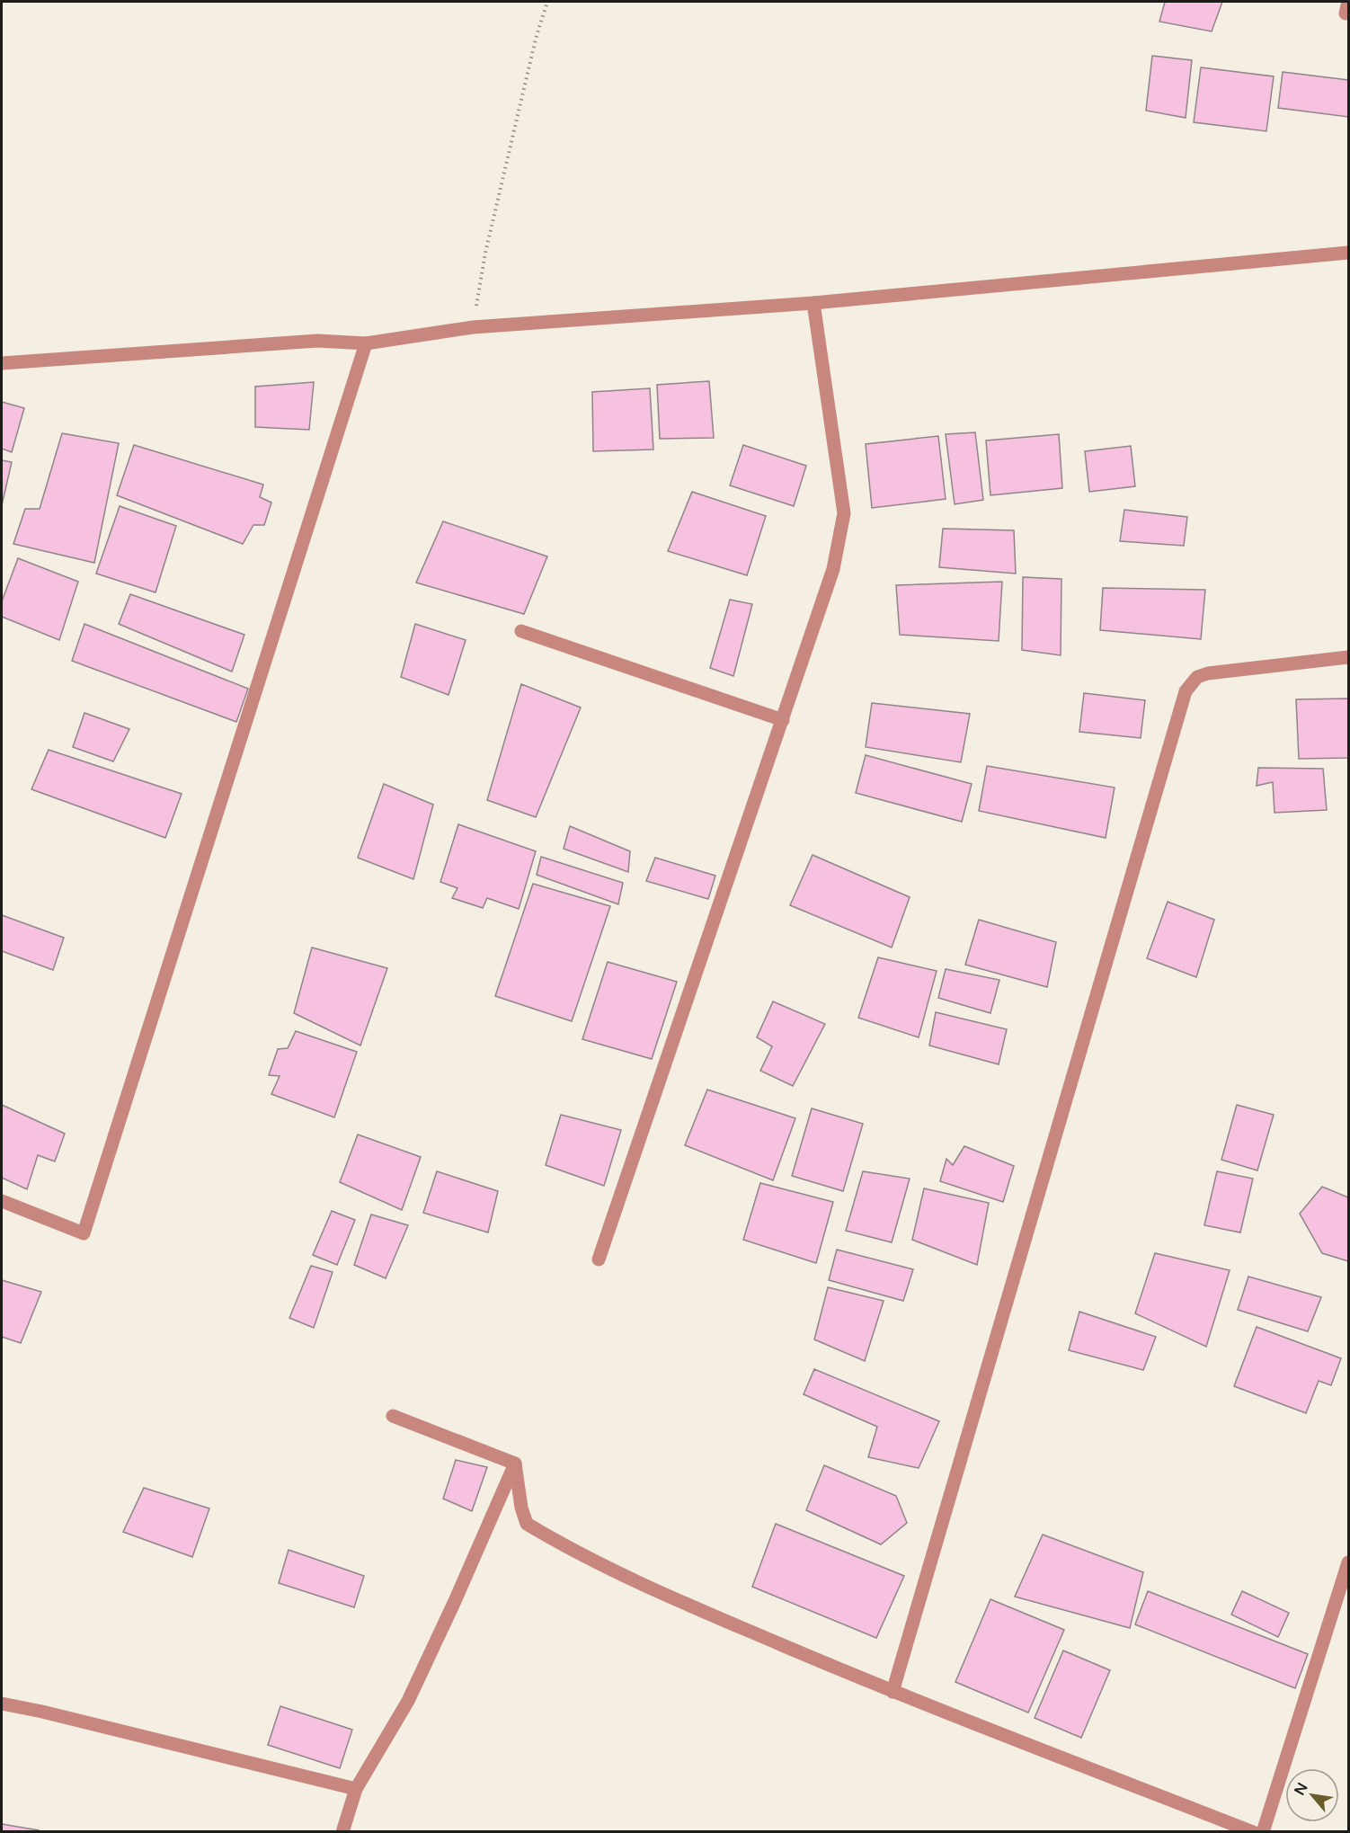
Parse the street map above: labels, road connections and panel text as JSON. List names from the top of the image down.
{
  "north": "top left"
}
